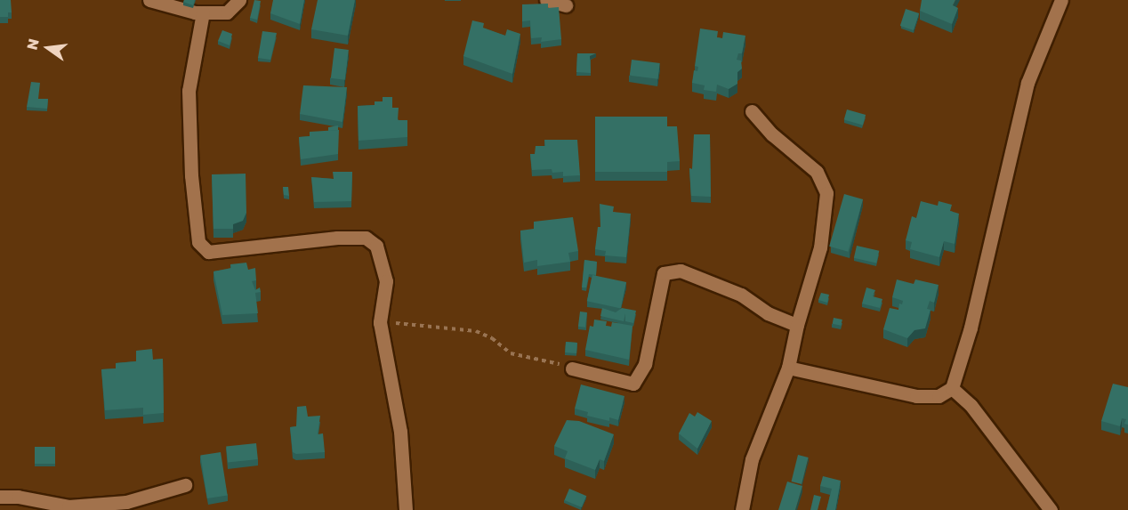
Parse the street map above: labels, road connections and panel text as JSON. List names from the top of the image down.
{
  "north": "left"
}
